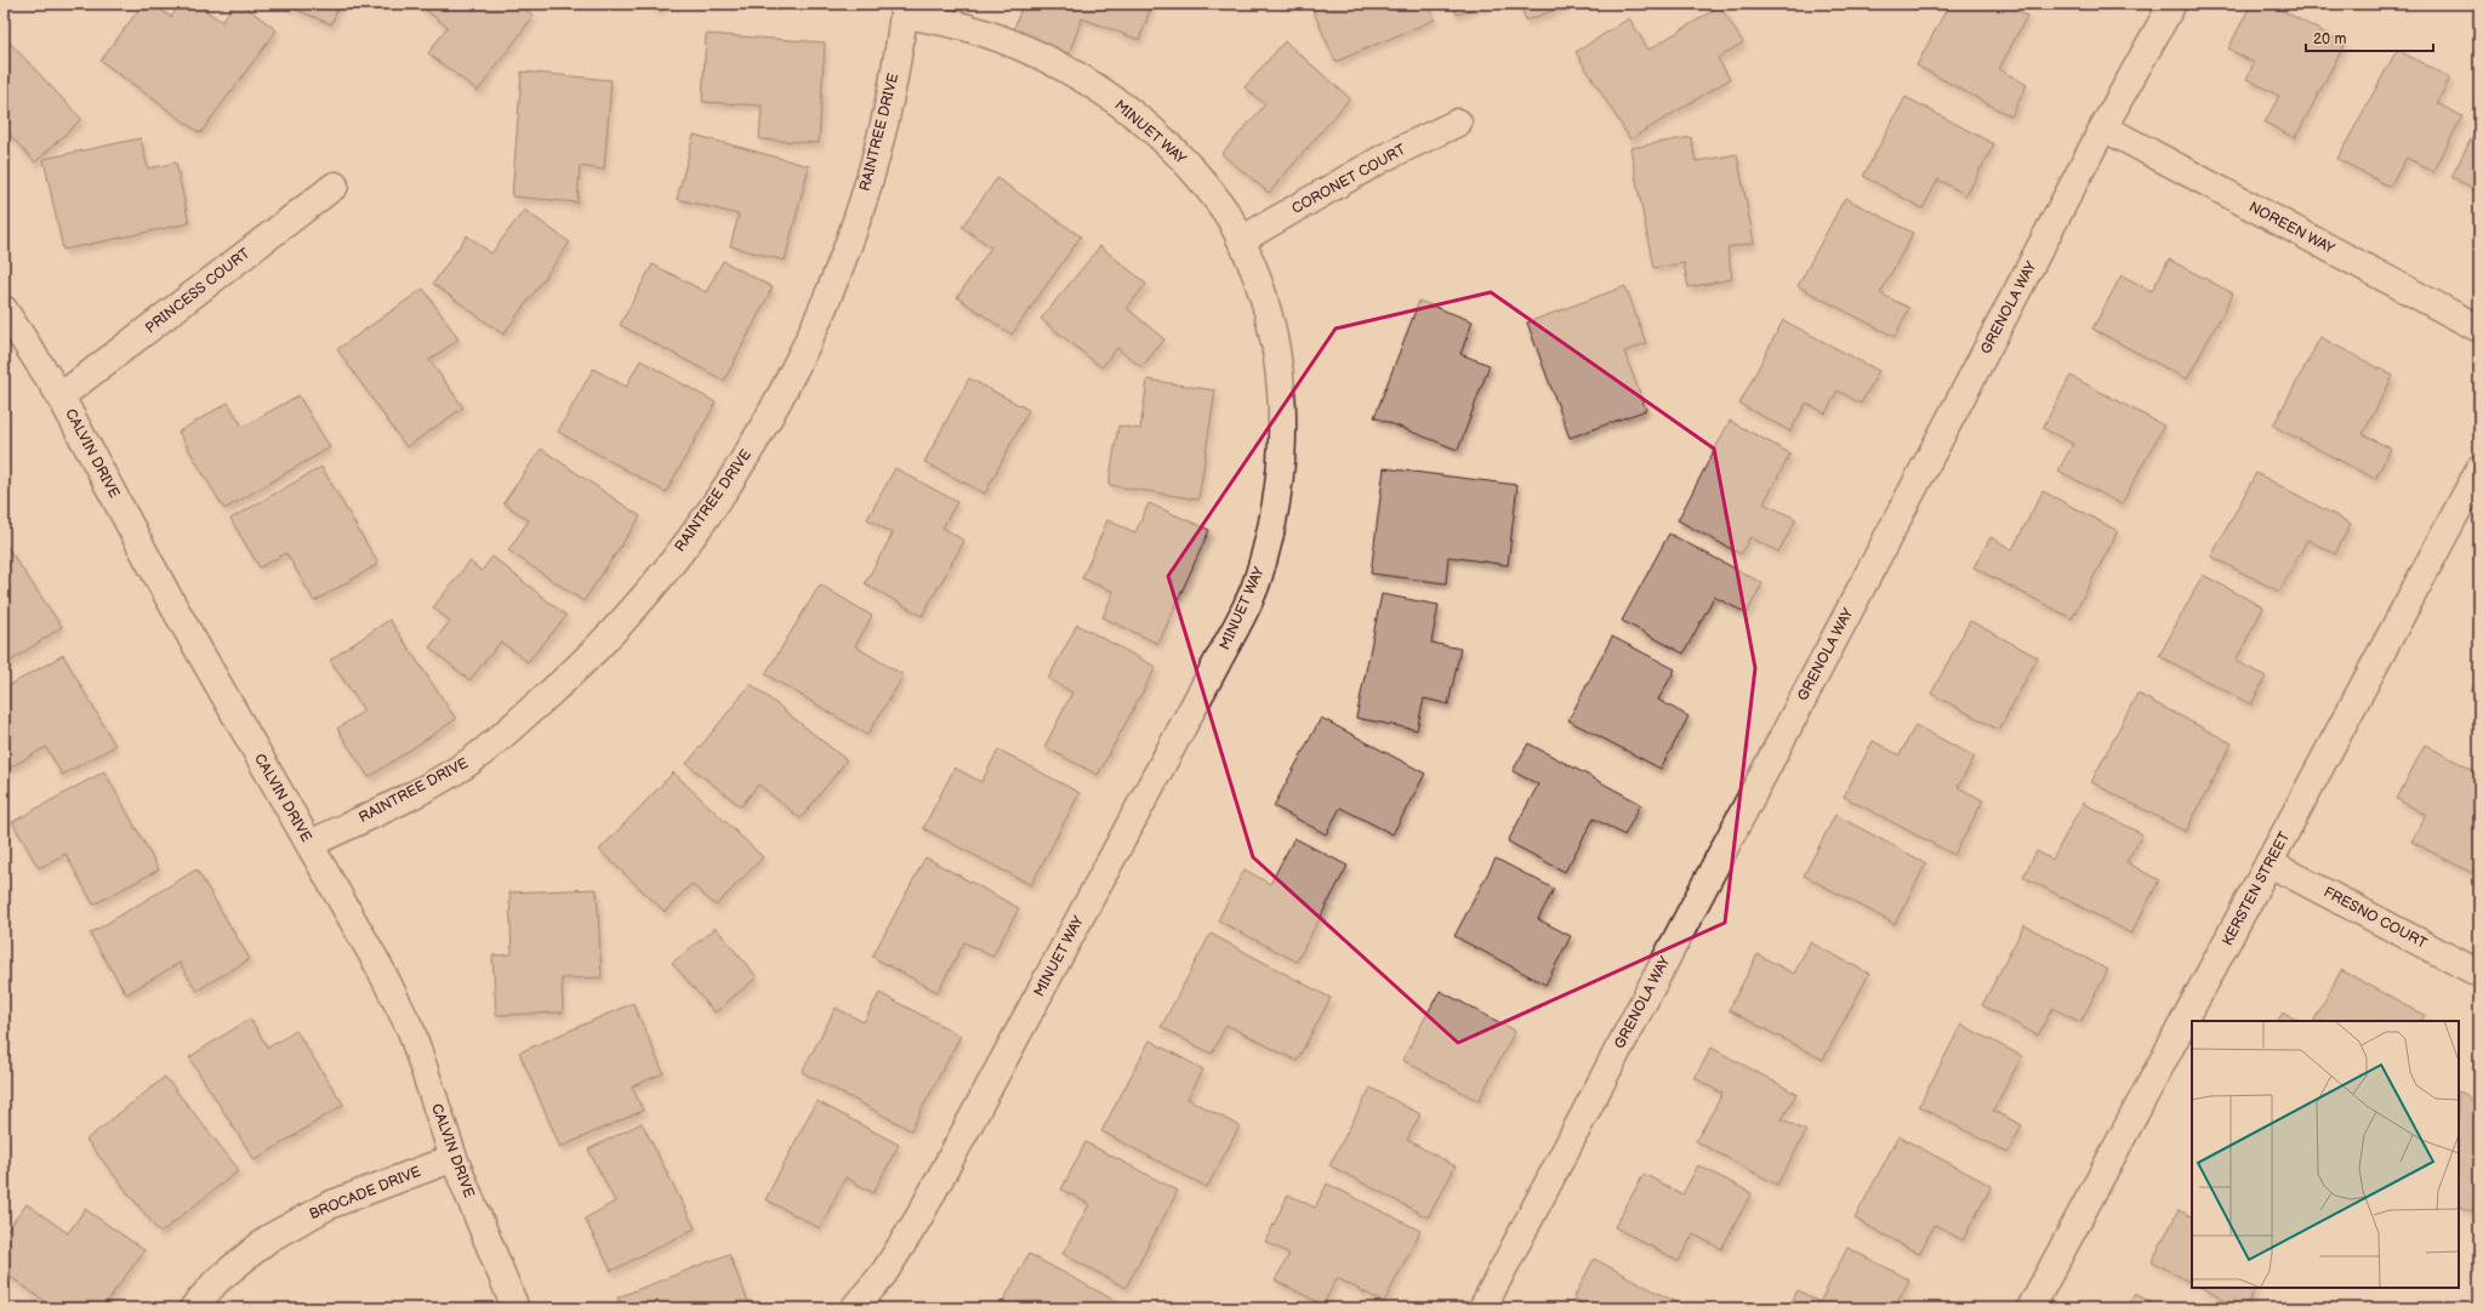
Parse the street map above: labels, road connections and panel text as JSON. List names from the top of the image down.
{
  "streets": {
    "street": [
      "RAINTREE DRIVE",
      "MINUET WAY",
      "CORONET COURT",
      "NOREEN WAY",
      "PRINCESS COURT",
      "GRENOLA WAY",
      "CALVIN DRIVE",
      "KERSTEN STREET",
      "FRESNO COURT",
      "BROCADE DRIVE"
    ]
  },
  "crossings": [
    ["RAINTREE DRIVE", "MINUET WAY"],
    ["RAINTREE DRIVE", "CALVIN DRIVE"],
    ["MINUET WAY", "CORONET COURT"],
    ["NOREEN WAY", "GRENOLA WAY"],
    ["PRINCESS COURT", "CALVIN DRIVE"],
    ["CALVIN DRIVE", "BROCADE DRIVE"],
    ["KERSTEN STREET", "FRESNO COURT"]
  ],
  "scale_bar": "20 m"
}
